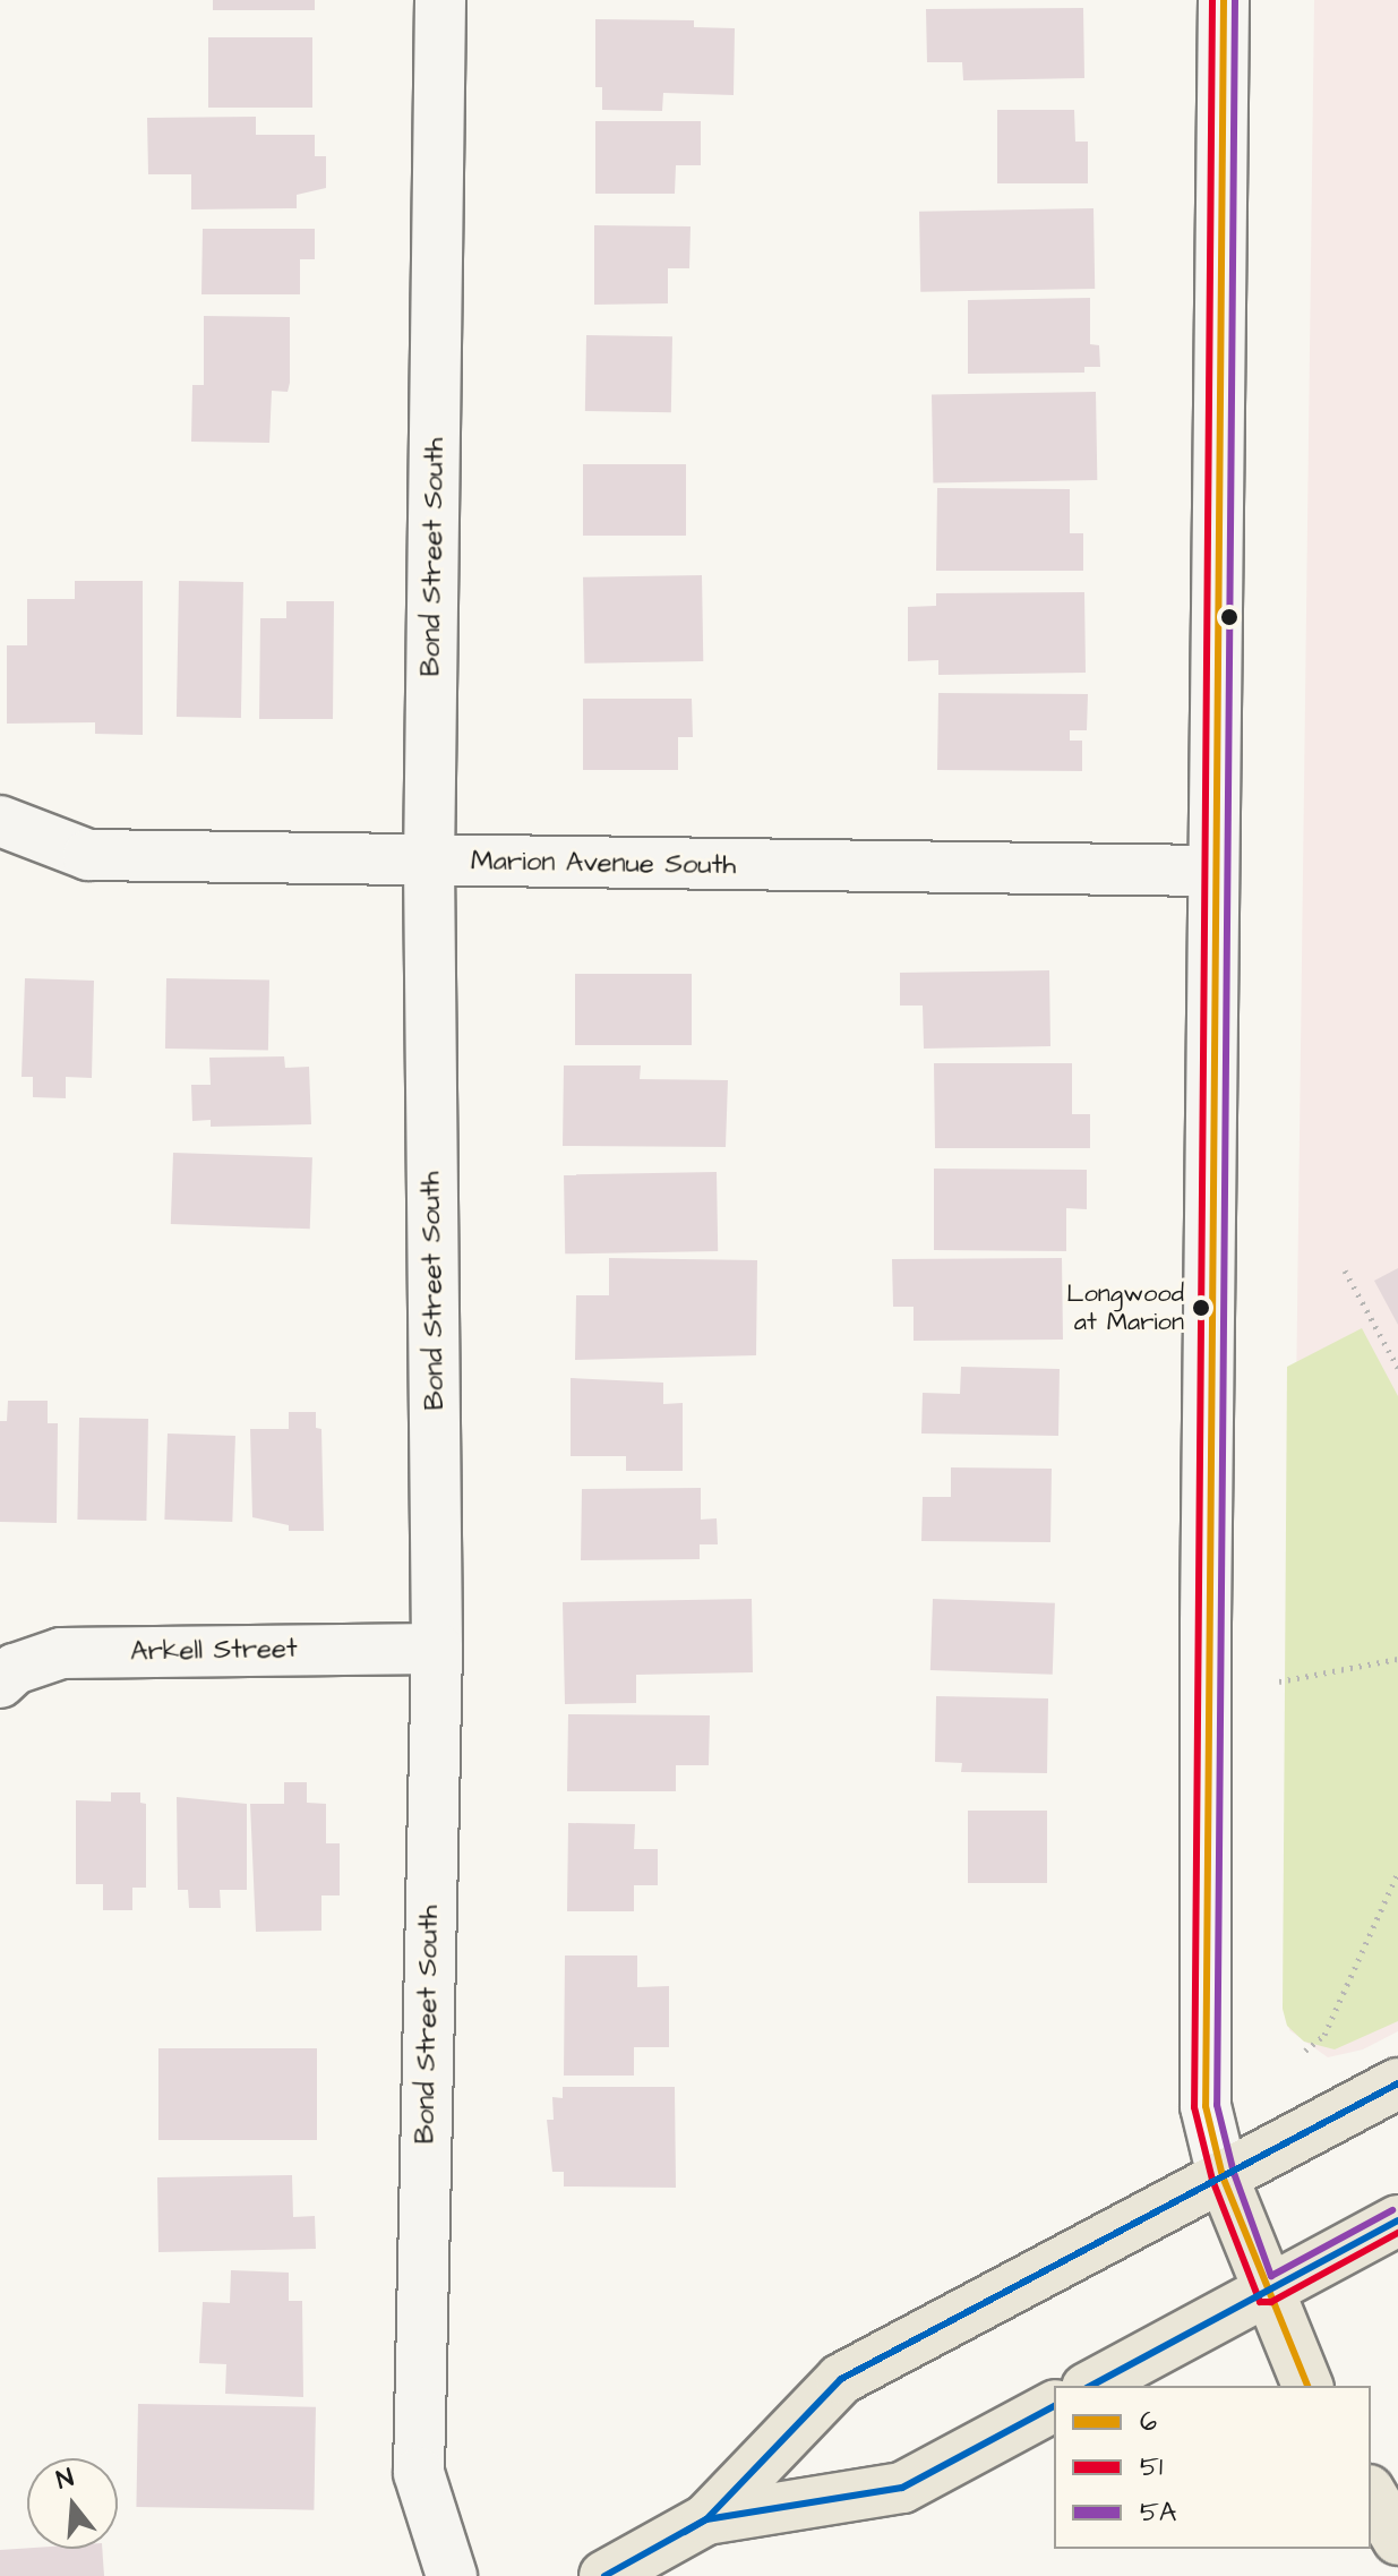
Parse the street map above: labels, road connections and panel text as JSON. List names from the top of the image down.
{
  "streets": {
    "street": ["Bond Street South", "Marion Avenue South", "Arkell Street"]
  },
  "crossings": [
    ["Bond Street South", "Marion Avenue South"],
    ["Bond Street South", "Arkell Street"]
  ],
  "places": ["Longwood at Marion"],
  "lines": ["transit line 6", "transit line 51", "transit line 5A"],
  "legend": ["6", "51", "5A"],
  "north": "top"
}
